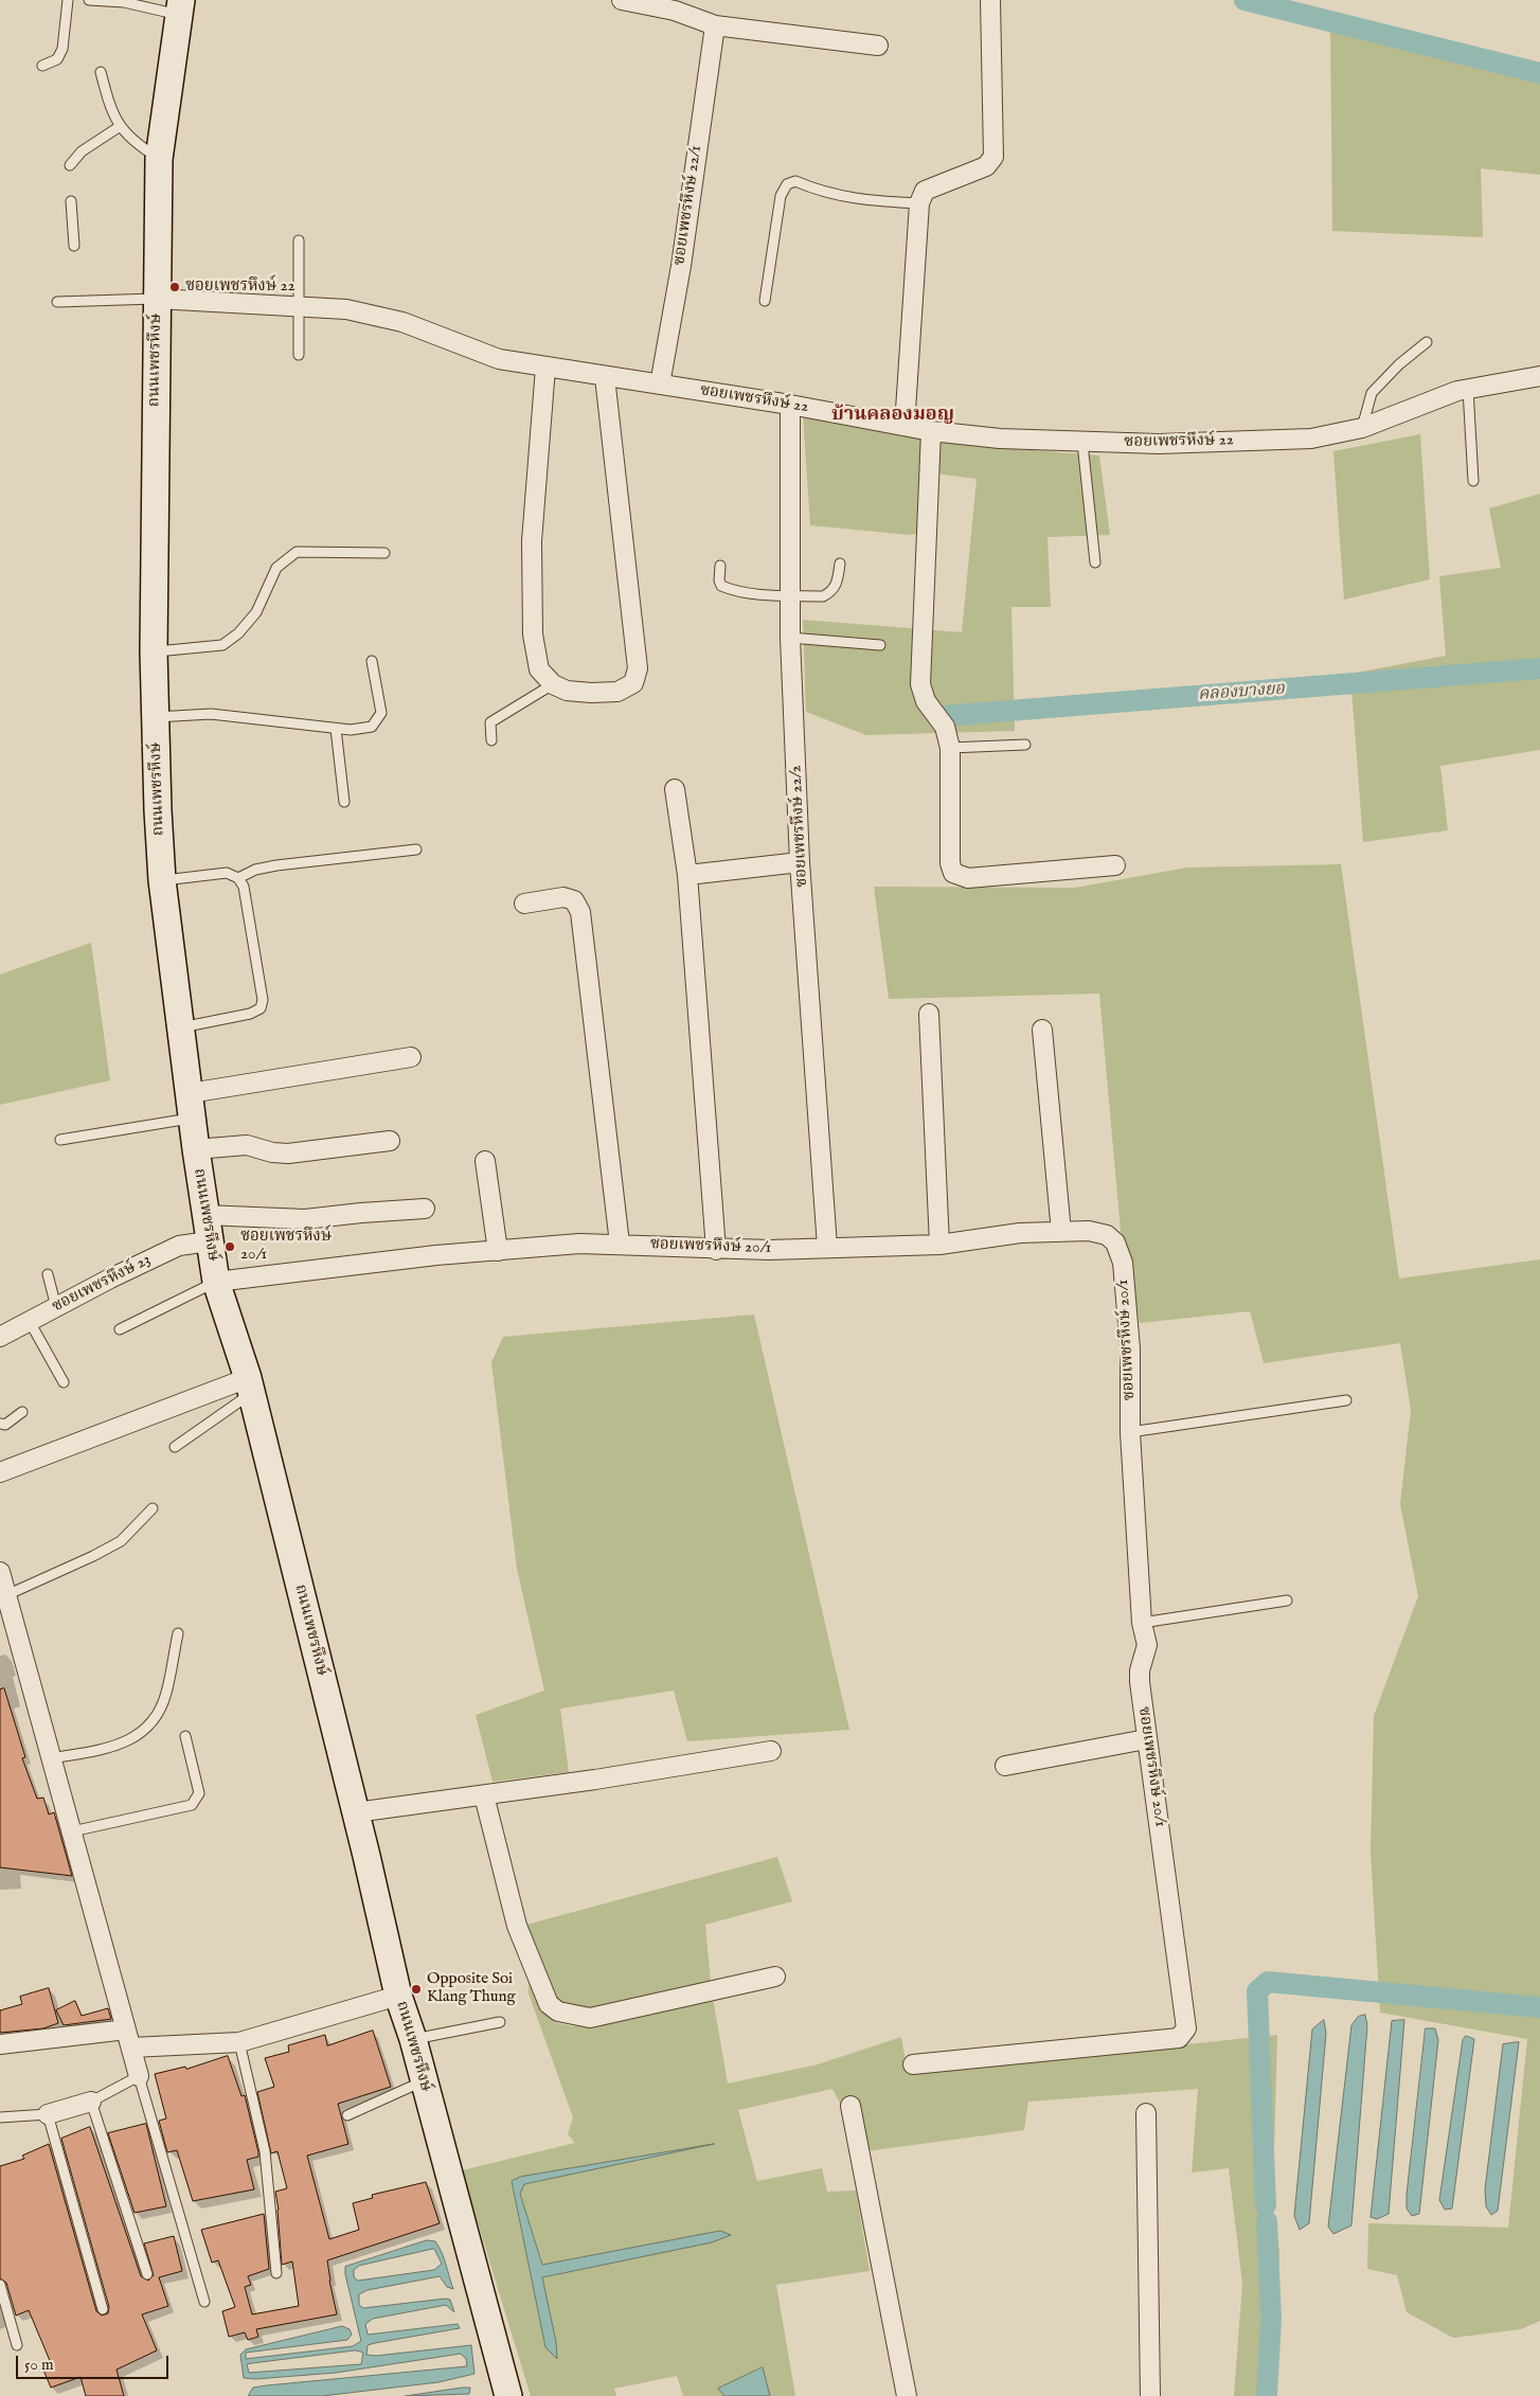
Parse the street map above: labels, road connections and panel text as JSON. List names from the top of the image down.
{
  "streets": {
    "main road": ["ถนนเพชรหึงษ์"],
    "street": [
      "ซอยเพชรหึงษ์ 22/1",
      "ซอยเพชรหึงษ์ 22",
      "ซอยเพชรหึงษ์ 22/2",
      "ซอยเพชรหึงษ์ 20/1",
      "ซอยเพชรหึงษ์ 23"
    ]
  },
  "crossings": [
    ["ซอยเพชรหึงษ์ 22/1", "ซอยเพชรหึงษ์ 22"],
    ["ถนนเพชรหึงษ์", "ซอยเพชรหึงษ์ 22"],
    ["ถนนเพชรหึงษ์", "ซอยเพชรหึงษ์ 20/1"],
    ["ถนนเพชรหึงษ์", "ซอยเพชรหึงษ์ 23"],
    ["ซอยเพชรหึงษ์ 22", "ซอยเพชรหึงษ์ 22/2"],
    ["ซอยเพชรหึงษ์ 22/2", "ซอยเพชรหึงษ์ 20/1"]
  ],
  "districts": ["บ้านคลองมอญ"],
  "water": ["คลองบางยอ"],
  "places": ["ซอยเพชรหึงษ์ 22", "ซอยเพชรหึงษ์ 20/1", "Opposite Soi Klang Thung"],
  "scale_bar": "50 m"
}
